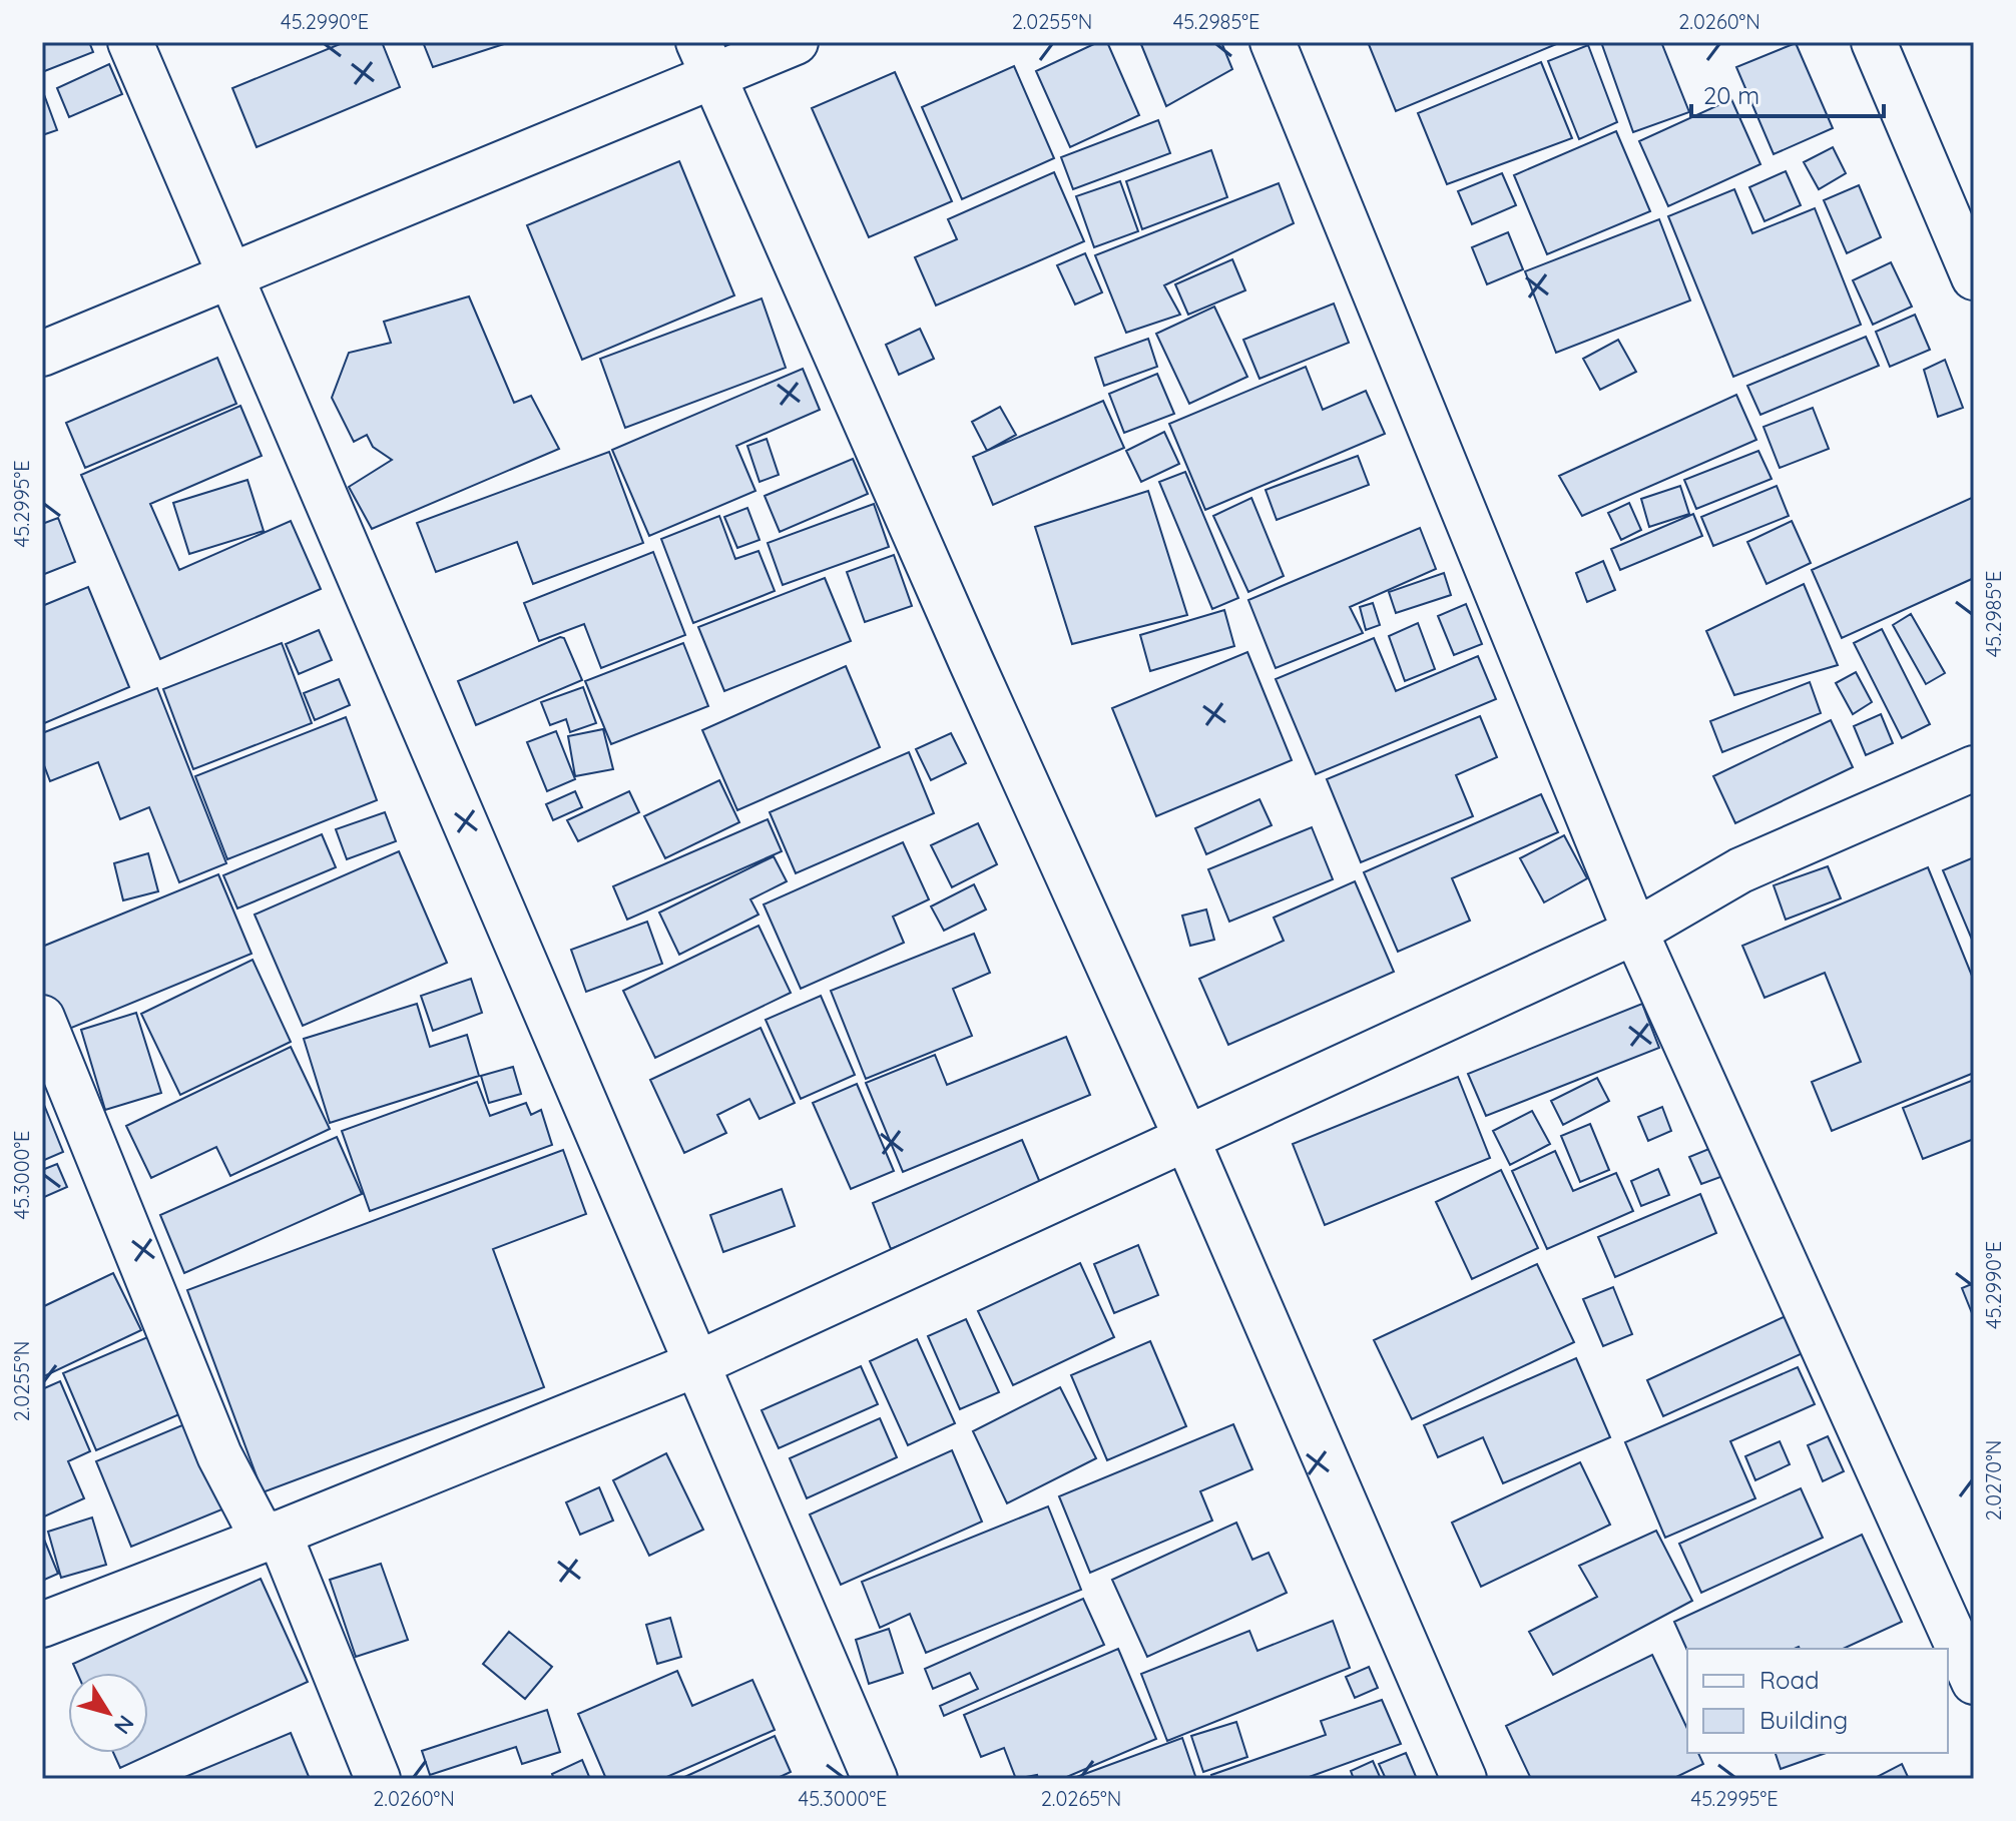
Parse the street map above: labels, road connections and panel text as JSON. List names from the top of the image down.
{
  "legend": ["Road", "Building"],
  "scale_bar": "20 m",
  "north": "bottom right",
  "coordinates": [
    "45.2990°E",
    "2.0255°N",
    "45.2985°E",
    "2.0260°N",
    "45.2995°E",
    "45.3000°E",
    "2.0270°N",
    "2.0265°N"
  ]
}
